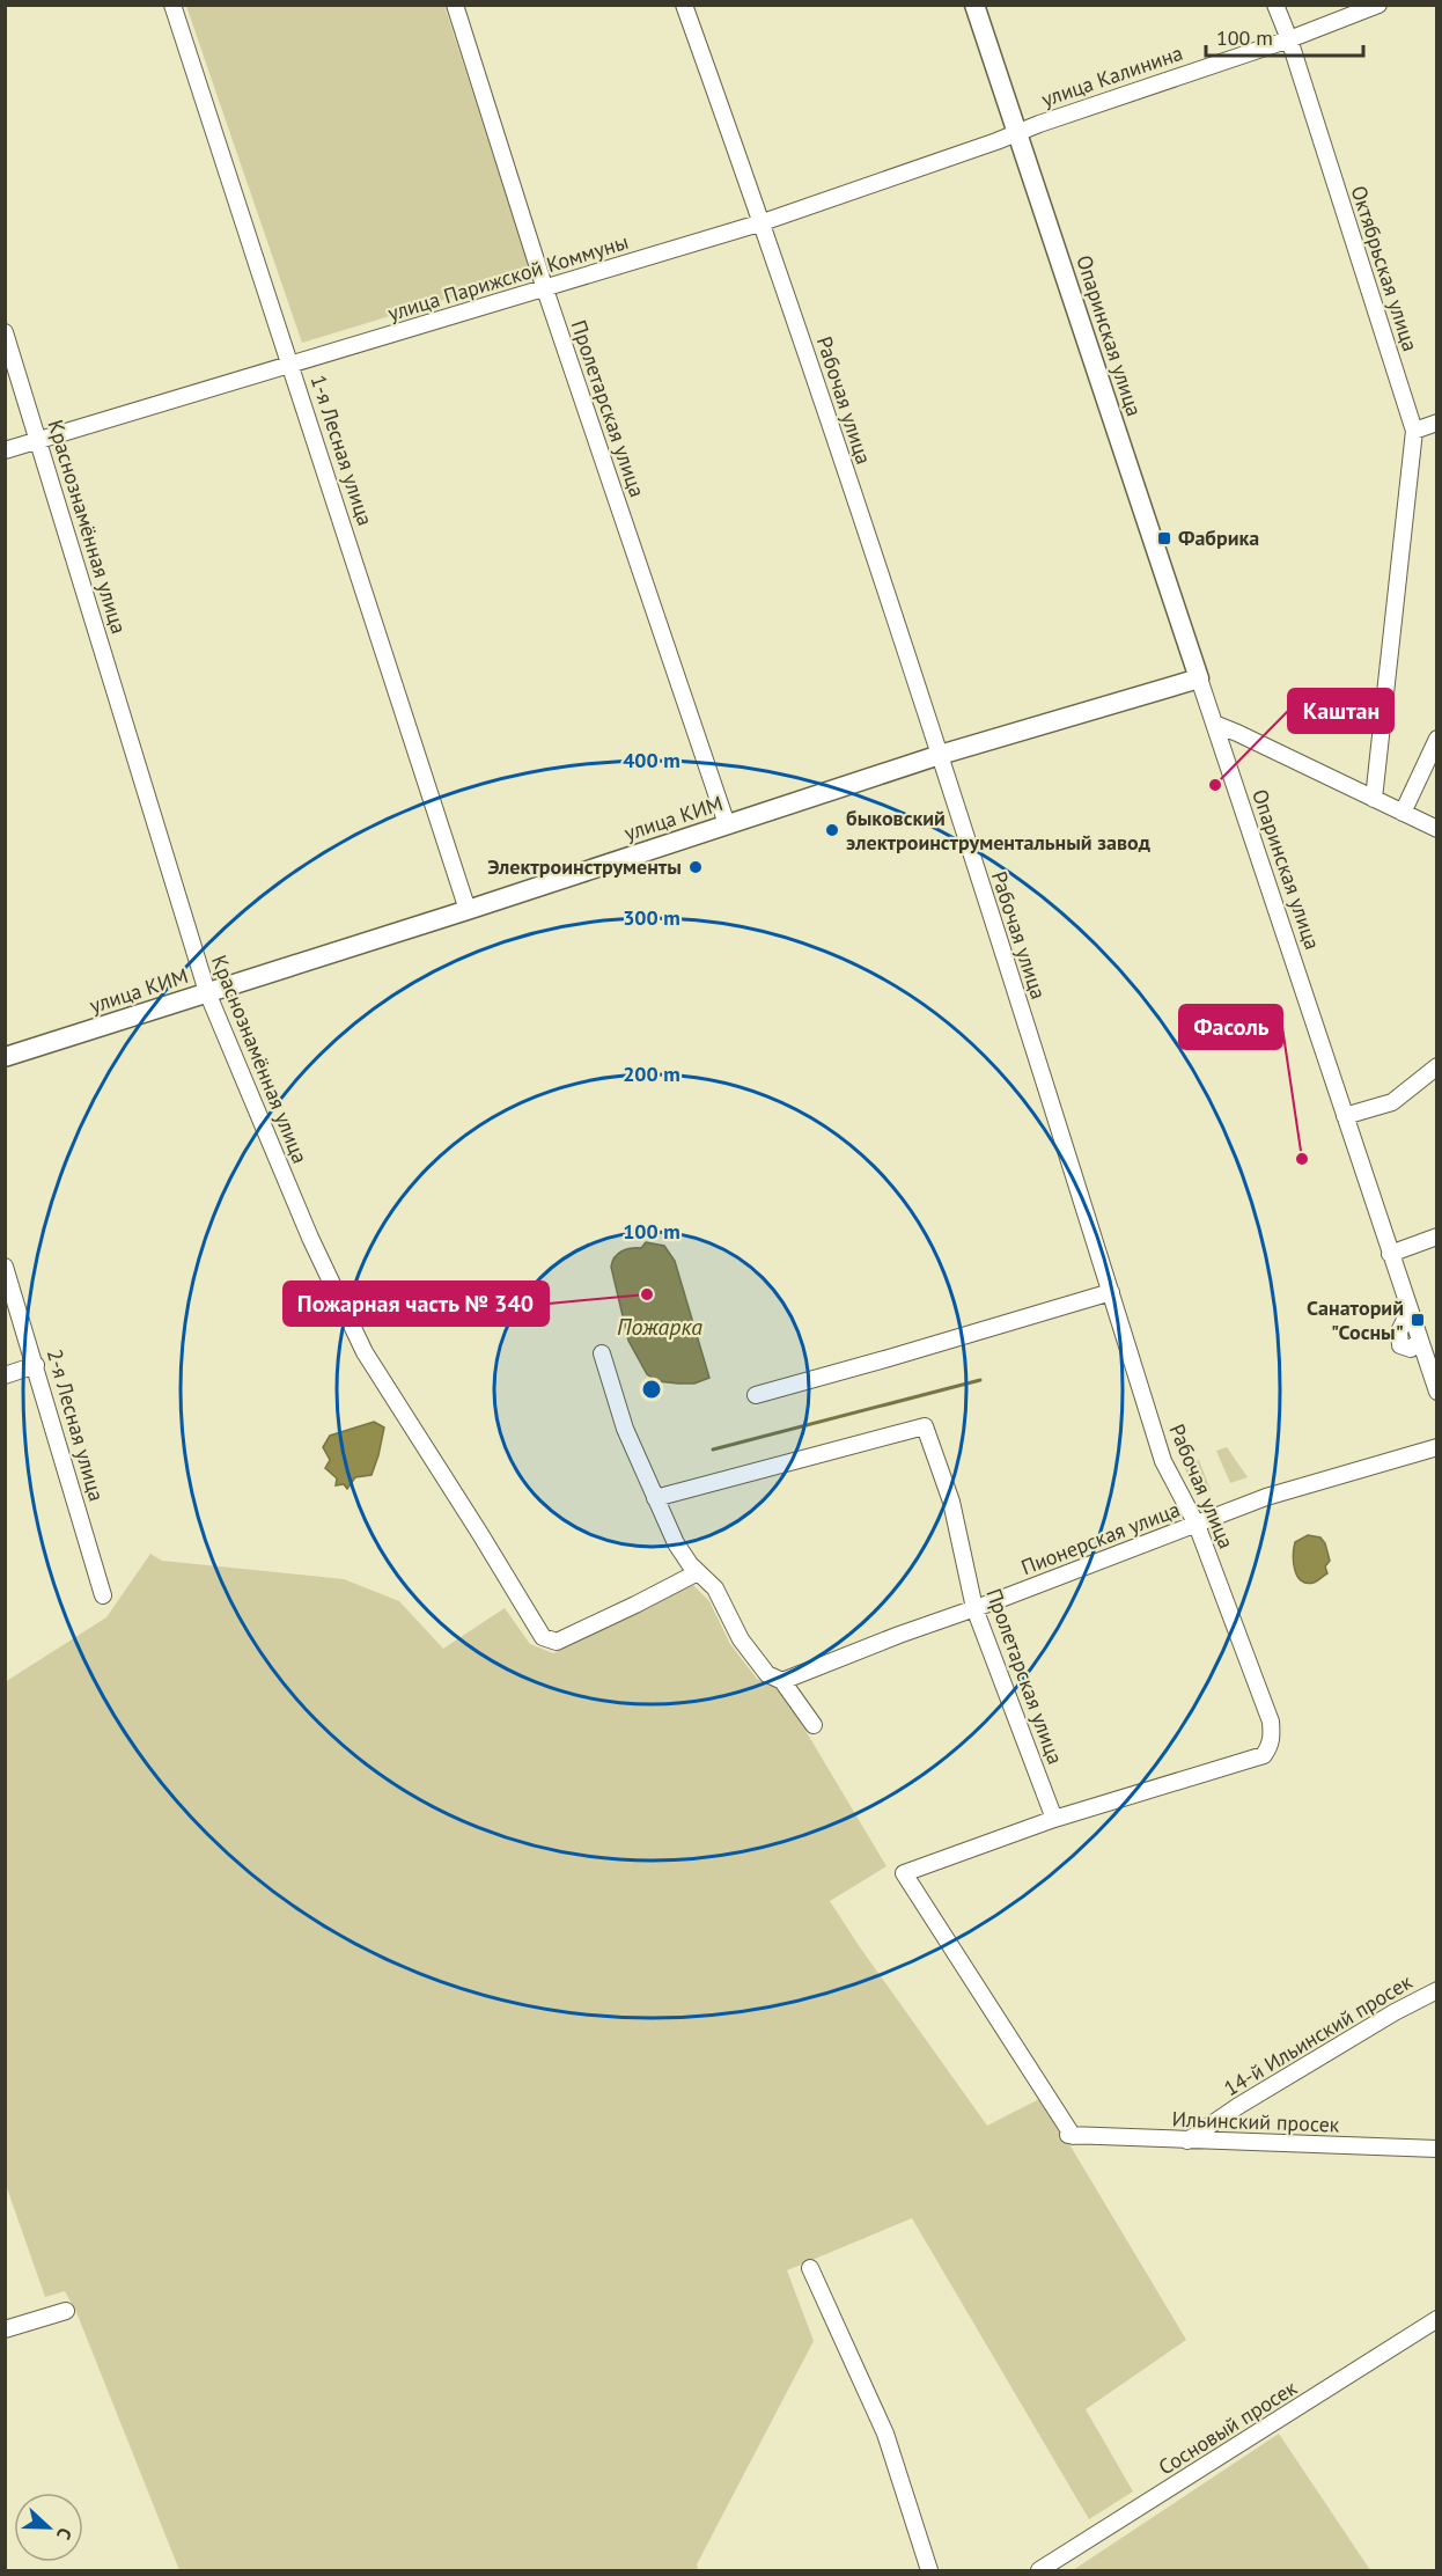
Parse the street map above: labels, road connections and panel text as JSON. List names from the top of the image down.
{
  "streets": {
    "main road": ["Опаринская улица", "улица КИМ"],
    "street": [
      "улица Калинина",
      "Октябрьская улица",
      "улица Парижской Коммуны",
      "Рабочая улица",
      "Пролетарская улица",
      "1-я Лесная улица",
      "Краснознамённая улица",
      "2-я Лесная улица",
      "Пионерская улица",
      "14-й Ильинский просек",
      "Ильинский просек",
      "Сосновый просек"
    ]
  },
  "crossings": [
    ["улица Калинина", "Октябрьская улица"],
    ["улица Калинина", "улица Парижской Коммуны"],
    ["улица Калинина", "Опаринская улица"],
    ["улица Парижской Коммуны", "Опаринская улица"],
    ["улица Парижской Коммуны", "Рабочая улица"],
    ["улица Парижской Коммуны", "Пролетарская улица"],
    ["улица Парижской Коммуны", "1-я Лесная улица"],
    ["улица Парижской Коммуны", "Краснознамённая улица"],
    ["Опаринская улица", "улица КИМ"],
    ["Рабочая улица", "Пролетарская улица"],
    ["Рабочая улица", "улица КИМ"],
    ["Рабочая улица", "Пионерская улица"],
    ["Рабочая улица", "Ильинский просек"],
    ["Пролетарская улица", "улица КИМ"],
    ["Пролетарская улица", "Пионерская улица"],
    ["Пролетарская улица", "Ильинский просек"],
    ["1-я Лесная улица", "улица КИМ"],
    ["Краснознамённая улица", "улица КИМ"],
    ["14-й Ильинский просек", "Ильинский просек"]
  ],
  "water": ["Пожарка"],
  "places": {
    "transit": ["Фабрика", "Санаторий \"Сосны\""],
    "other": [
      "Каштан",
      "быковский электроинструментальный завод",
      "Электроинструменты",
      "Фасоль",
      "Пожарная часть № 340"
    ]
  },
  "scale_bar": "100 m",
  "north": "right",
  "rings": [
    "400 m",
    "300 m",
    "200 m",
    "100 m"
  ]
}
